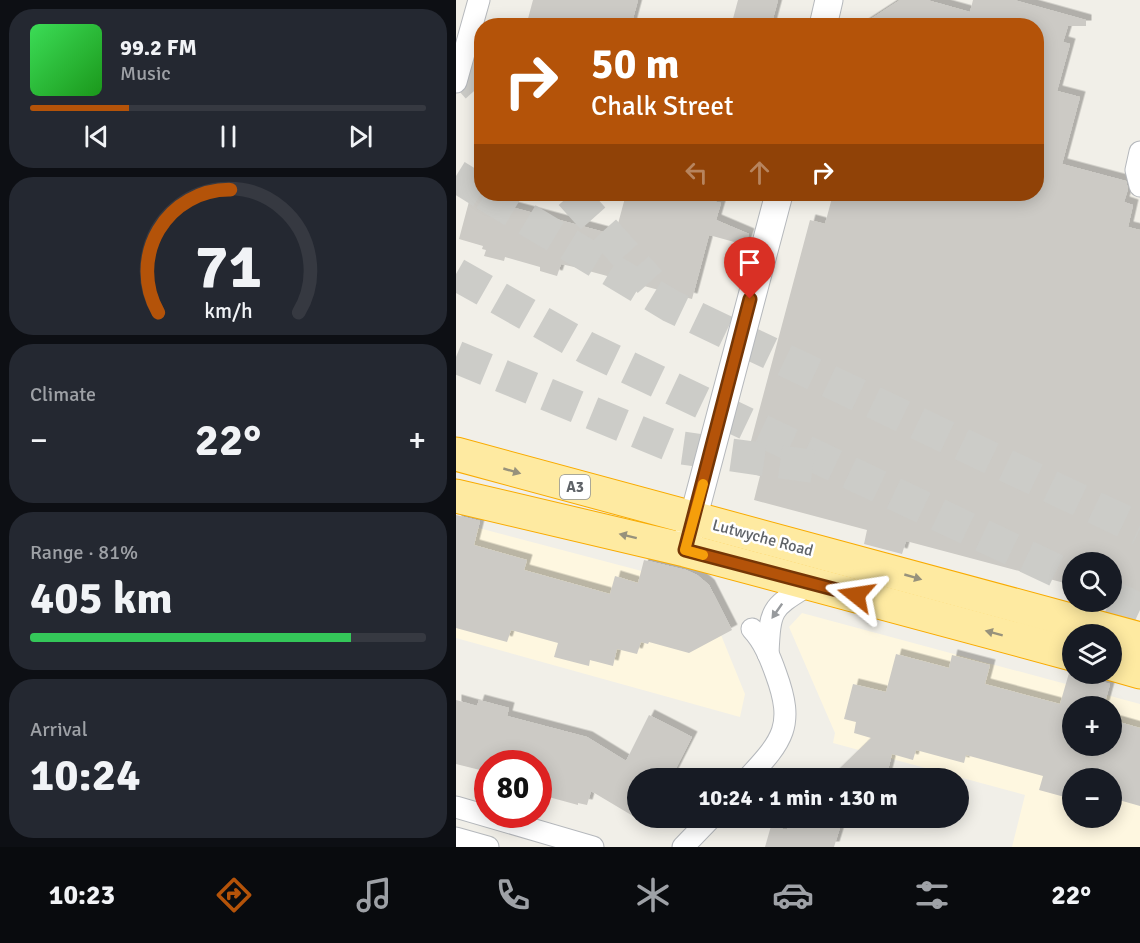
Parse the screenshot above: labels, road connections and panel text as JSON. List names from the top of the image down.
{
  "streets": {
    "highway": ["A3", "Lutwyche Road"]
  },
  "page": {
    "turn": ["50 m", "Chalk Street"],
    "song": ["99.2 FM", "Music"],
    "tile": [
      "Climate",
      ["Range · 81%", "405 km"],
      ["Arrival", "10:24"]
    ],
    "heat": ["−", "22°", "+"],
    "map_buttons": ["+", "−"],
    "limit": "80",
    "trip": "10:24 · 1 min · 130 m",
    "tabs": ["10:23", "22°"],
    "gauge": ["71", "km/h"]
  }
}
